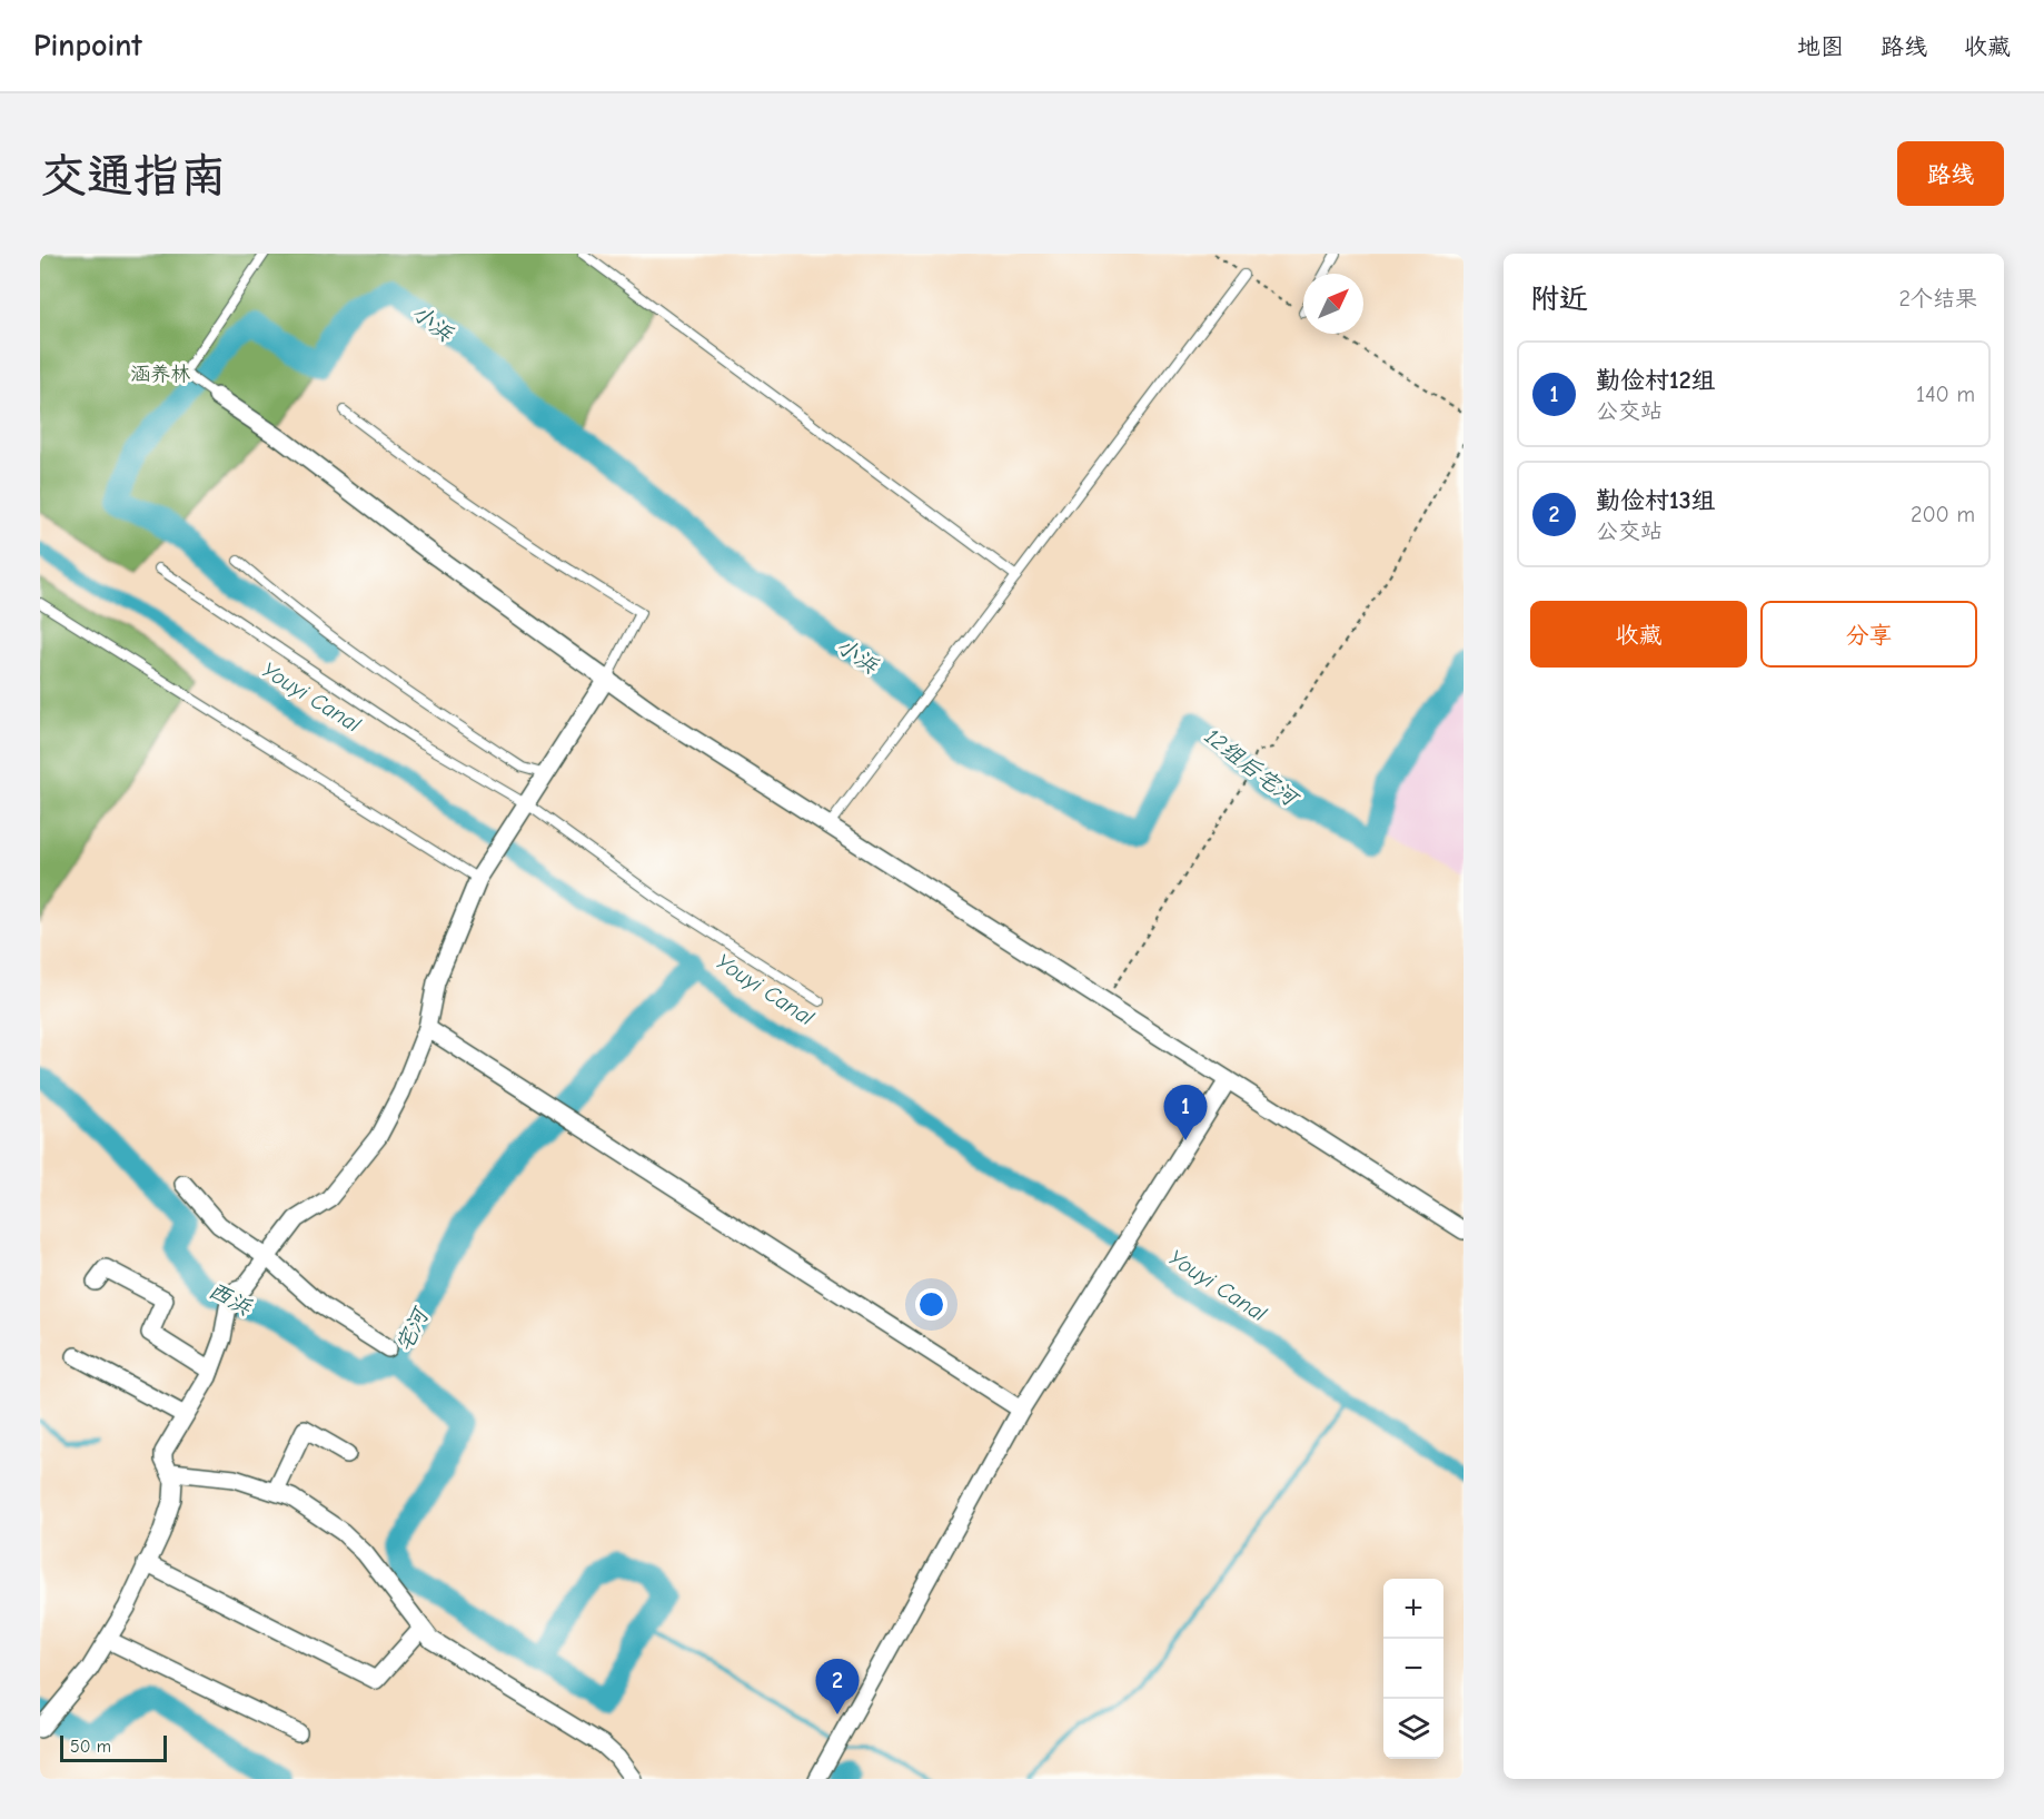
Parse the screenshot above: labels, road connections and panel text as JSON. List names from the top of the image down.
{
  "water": [
    "小浜",
    "Youyi Canal",
    "12组后宅河",
    "西浜",
    "宅河"
  ],
  "parks": ["涵养林"],
  "scale_bar": "50 m",
  "north": "top right",
  "page": {
    "header": "Pinpoint",
    "nav": ["地图", "路线", "收藏"],
    "buttons": [
      "路线",
      ["收藏", "分享"]
    ],
    "title": "交通指南",
    "heading": ["附近", "2个结果"],
    "list": [
      {
        "mark": "1",
        "name": "勤俭村12组",
        "note": "公交站",
        "value": "140 m"
      },
      {
        "mark": "2",
        "name": "勤俭村13组",
        "note": "公交站",
        "value": "200 m"
      }
    ],
    "pins": ["1", "2"],
    "map_buttons": ["+", "−"],
    "scale": "50 m"
  }
}
